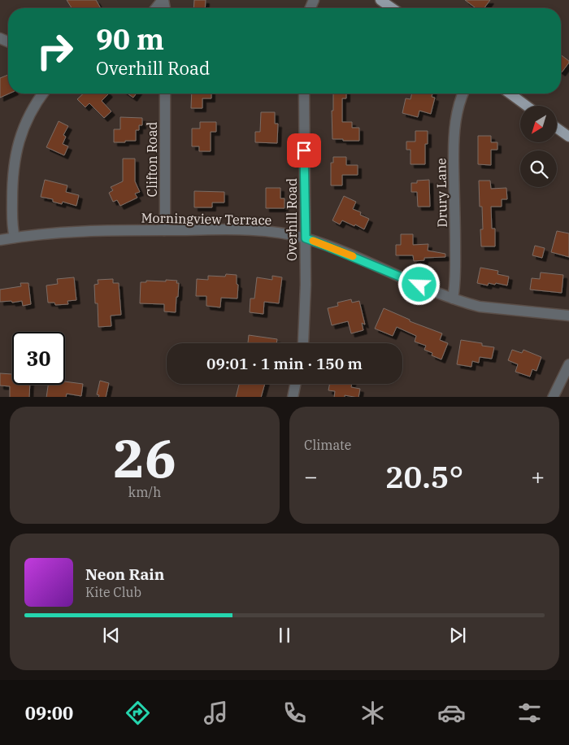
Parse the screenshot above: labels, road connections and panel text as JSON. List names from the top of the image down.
{
  "streets": {
    "street": [
      "Clifton Road",
      "Drury Lane",
      "Morningview Terrace",
      "Overhill Road"
    ]
  },
  "crossings": [
    ["Clifton Road", "Morningview Terrace"],
    ["Drury Lane", "Morningview Terrace"],
    ["Morningview Terrace", "Overhill Road"]
  ],
  "north": "bottom left",
  "page": {
    "turn": ["90 m", "Overhill Road"],
    "limit": "30",
    "trip": "09:01 · 1 min · 150 m",
    "tile": [
      ["26", "km/h"],
      "Climate"
    ],
    "heat": ["−", "20.5°", "+"],
    "song": ["Neon Rain", "Kite Club"],
    "tabs": "09:00"
  }
}
